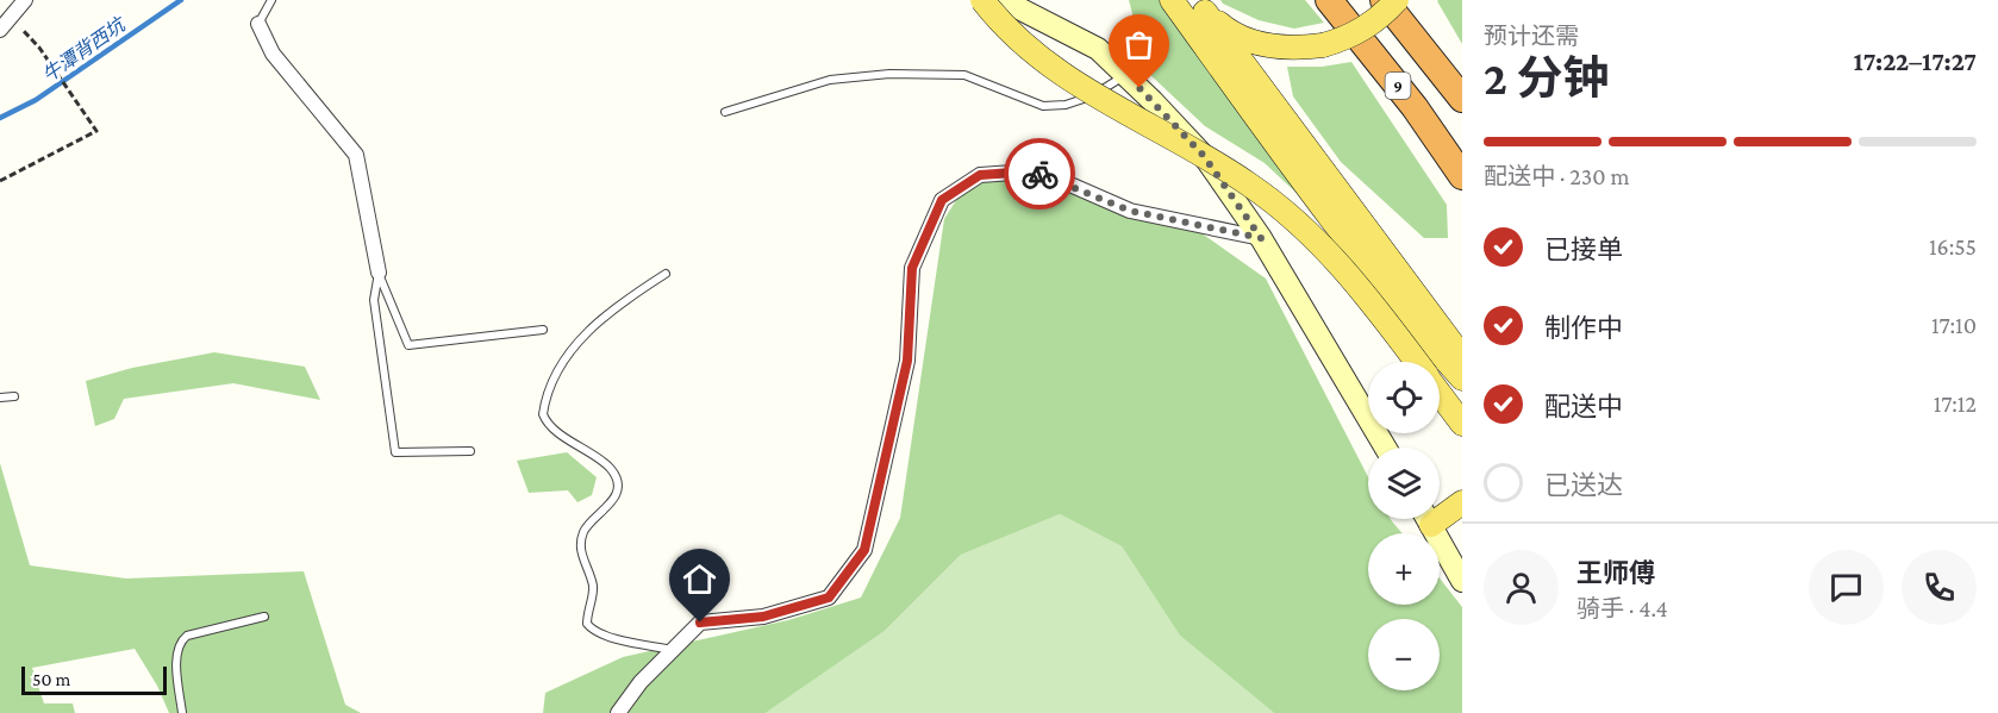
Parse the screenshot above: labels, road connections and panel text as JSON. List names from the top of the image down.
{
  "streets": {
    "highway": ["9"]
  },
  "water": ["牛潭背西坑"],
  "scale_bar": "50 m",
  "page": {
    "heading": ["2 分钟", "预计还需", "17:22–17:27"],
    "panel": ["王师傅", "骑手 · 4.4"],
    "bar": "配送中 · 230 m",
    "list": [
      ["已接单", "16:55"],
      ["制作中", "17:10"],
      ["配送中", "17:12"],
      "已送达"
    ],
    "map_buttons": ["+", "−"],
    "scale": "50 m"
  }
}
